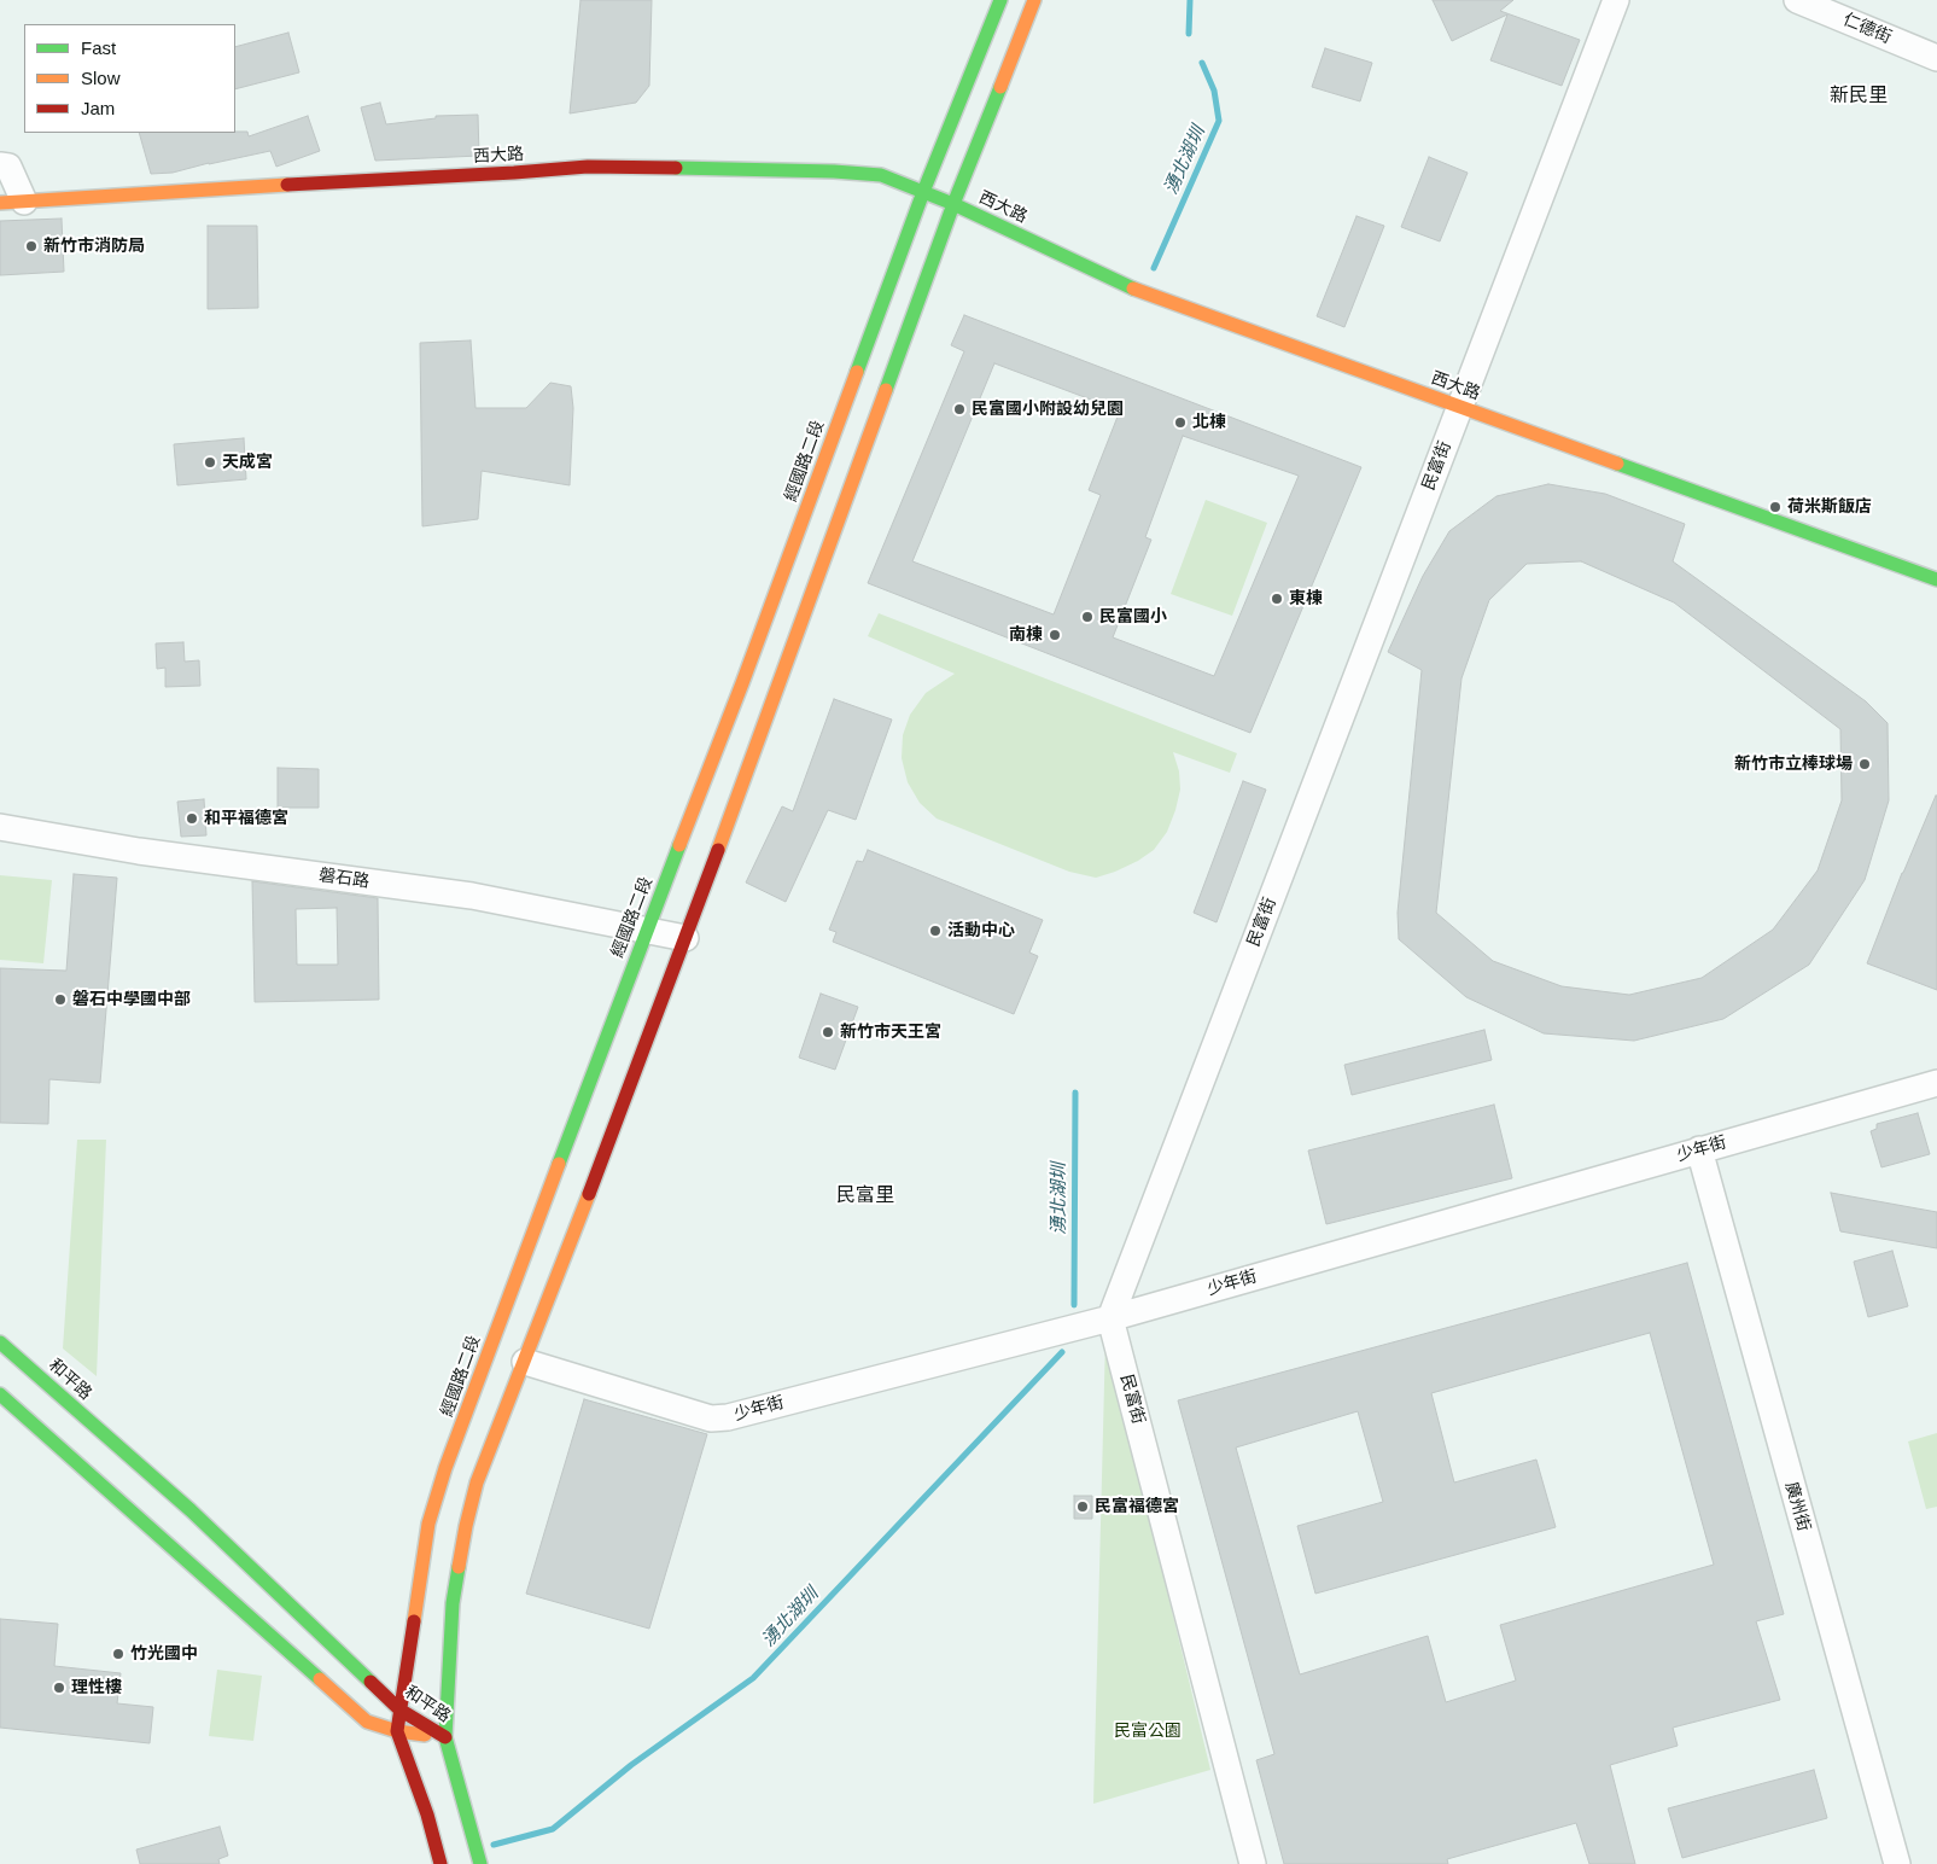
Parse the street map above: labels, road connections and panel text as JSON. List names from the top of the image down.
{
  "streets": {
    "main road": ["西大路", "經國路二段", "和平路"],
    "street": [
      "仁德街",
      "民富街",
      "磐石路",
      "少年街",
      "廣州街"
    ]
  },
  "crossings": [
    ["西大路", "經國路二段"],
    ["西大路", "民富街"],
    ["經國路二段", "磐石路"],
    ["經國路二段", "和平路"],
    ["民富街", "少年街"],
    ["少年街", "廣州街"]
  ],
  "districts": ["新民里", "民富里"],
  "water": ["湧北湖圳"],
  "parks": ["民富公園"],
  "places": [
    "新竹市消防局",
    "民富國小附設幼兒園",
    "北棟",
    "天成宮",
    "荷米斯飯店",
    "東棟",
    "民富國小",
    "南棟",
    "新竹市立棒球場",
    "和平福德宮",
    "活動中心",
    "磐石中學國中部",
    "新竹市天王宮",
    "民富福德宮",
    "竹光國中",
    "理性樓"
  ],
  "legend": ["Fast", "Slow", "Jam"]
}
